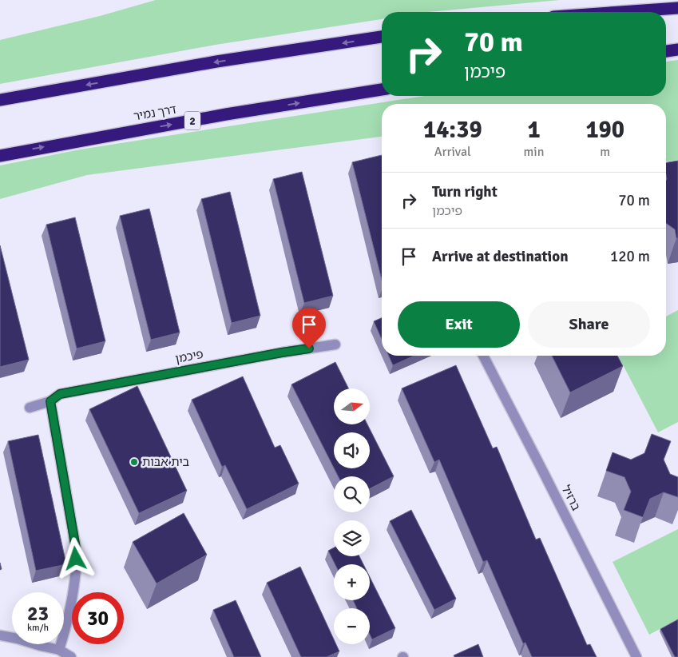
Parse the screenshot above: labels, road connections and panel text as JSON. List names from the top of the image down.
{
  "streets": {
    "highway": ["דרך נמיר", "2"],
    "street": ["פיכמן", "ברזיל"]
  },
  "places": ["בית אבות"],
  "north": "right",
  "page": {
    "turn": ["70 m", "פיכמן"],
    "eta": [
      "14:39",
      "Arrival",
      "1",
      "min",
      "190",
      "m"
    ],
    "list": [
      {
        "name": "Turn right",
        "note": "פיכמן",
        "value": "70 m"
      },
      {
        "name": "Arrive at destination",
        "value": "120 m"
      }
    ],
    "buttons": ["Exit", "Share"],
    "map_buttons": ["+", "−"],
    "speed": "23 km/h",
    "limit": "30"
  }
}
